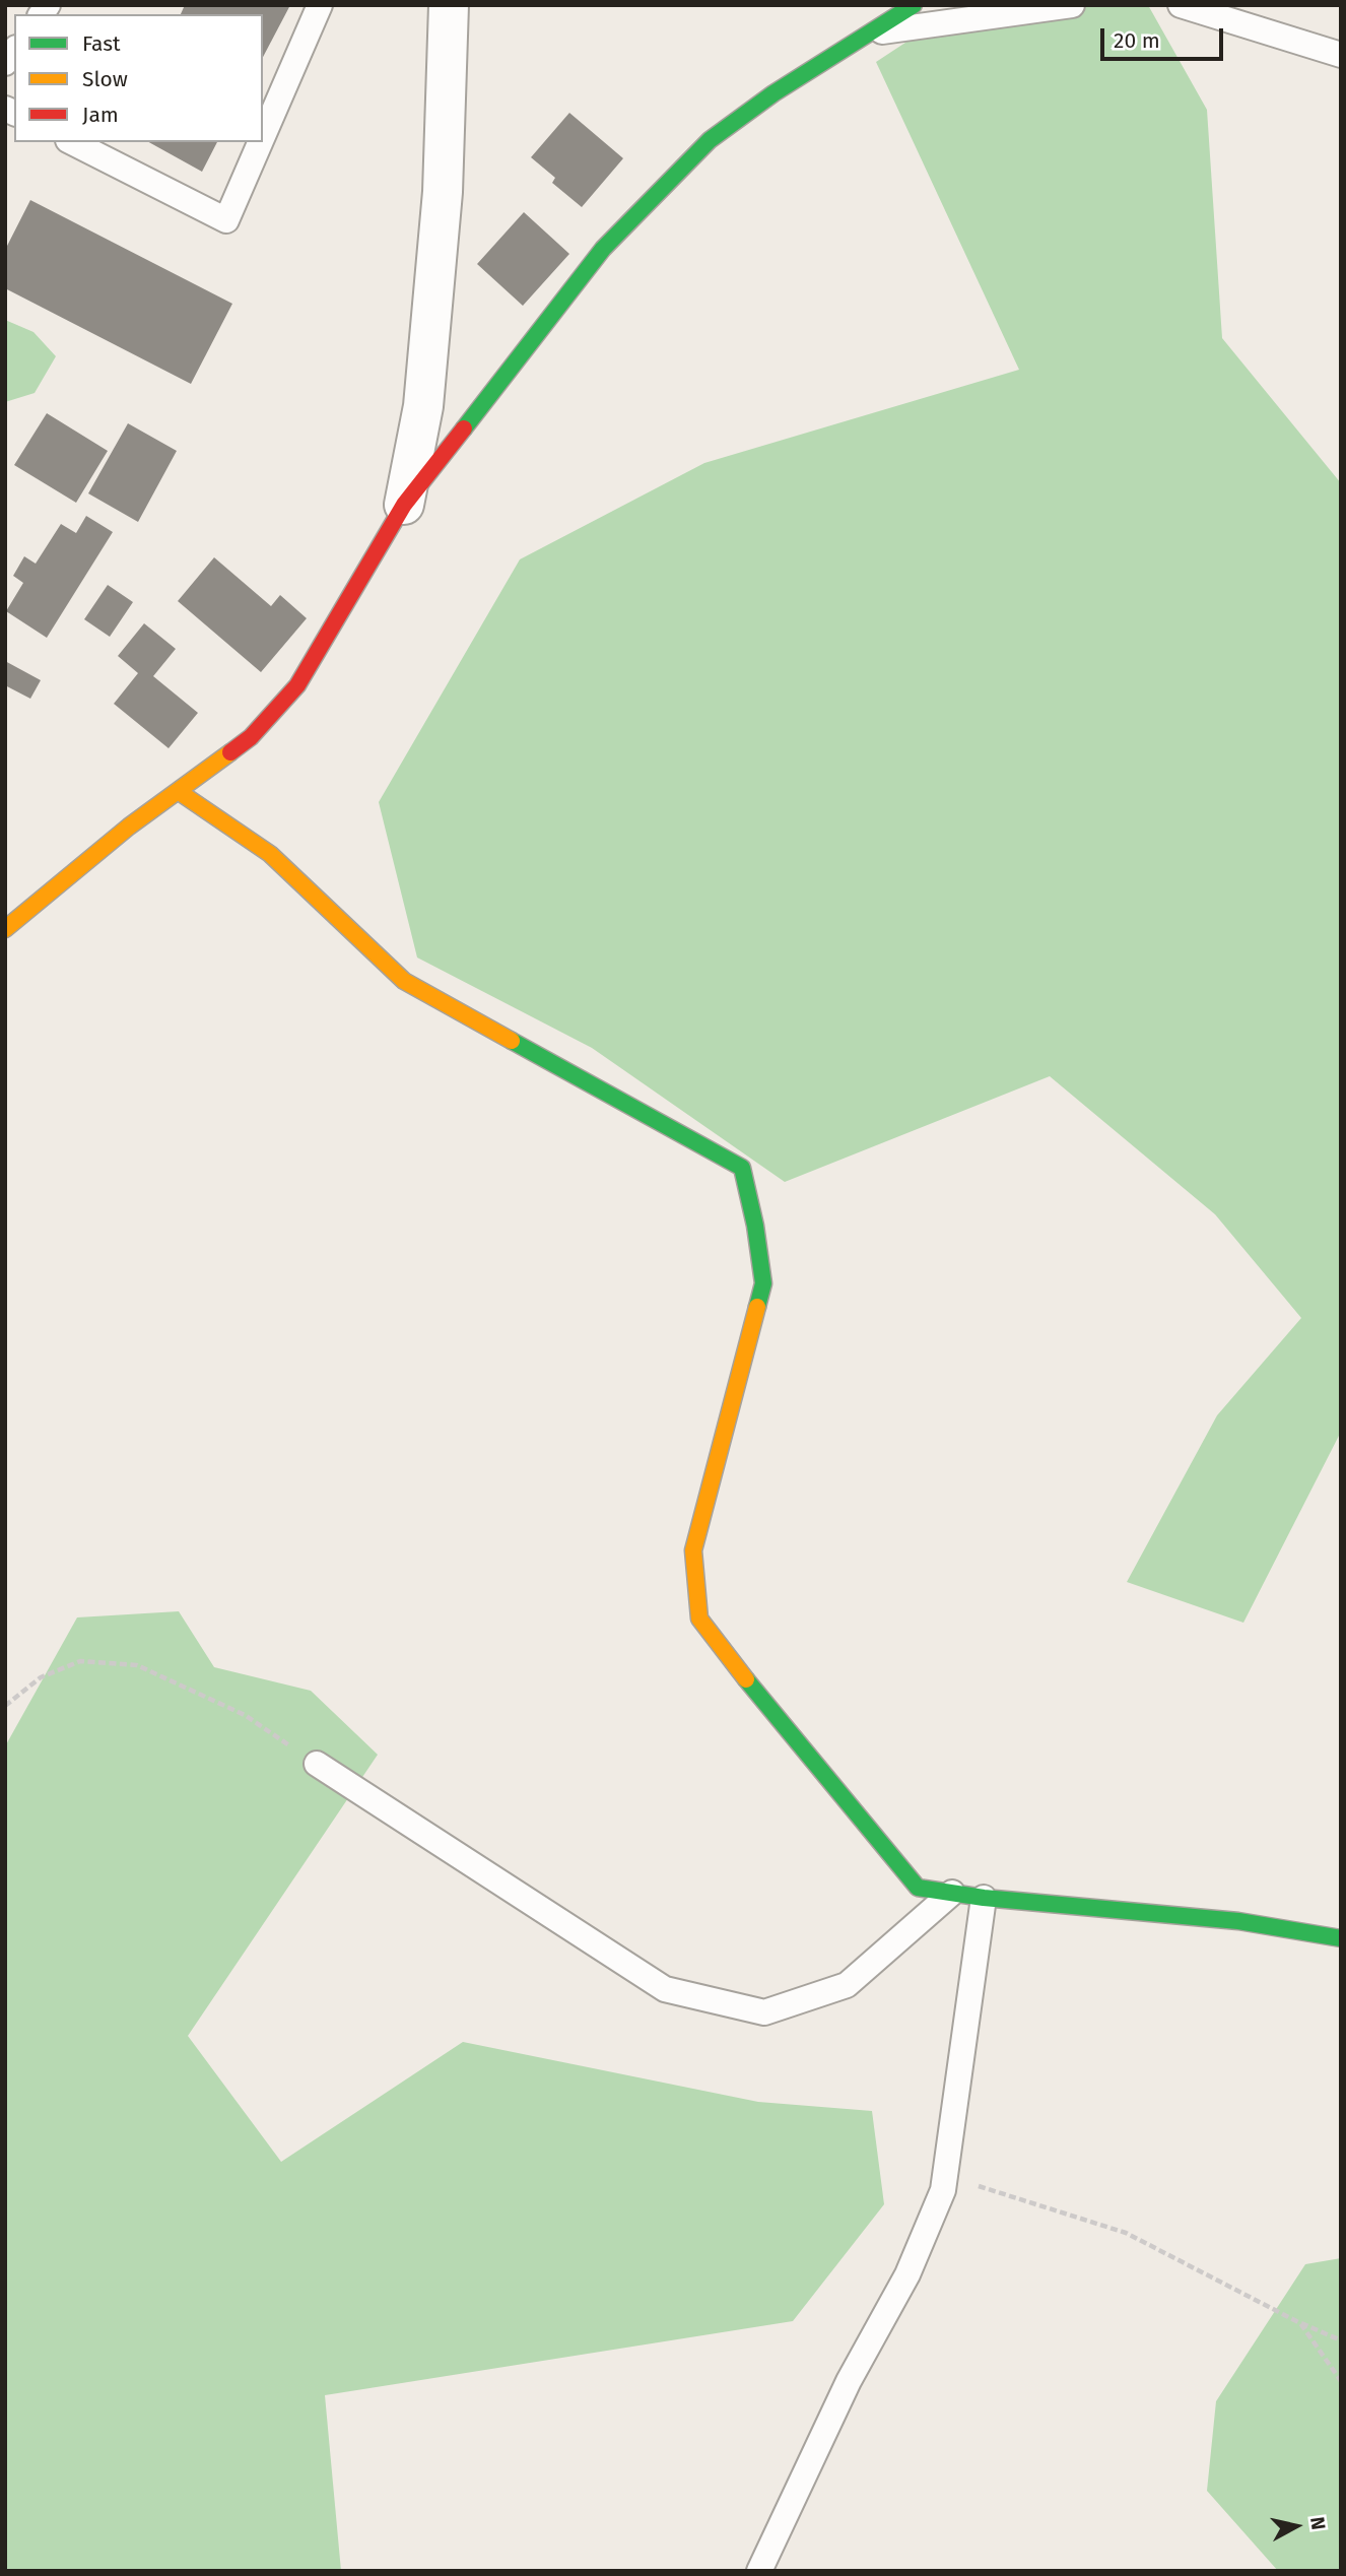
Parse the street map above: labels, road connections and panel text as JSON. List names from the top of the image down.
{
  "legend": ["Fast", "Slow", "Jam"],
  "scale_bar": "20 m",
  "north": "right"
}
